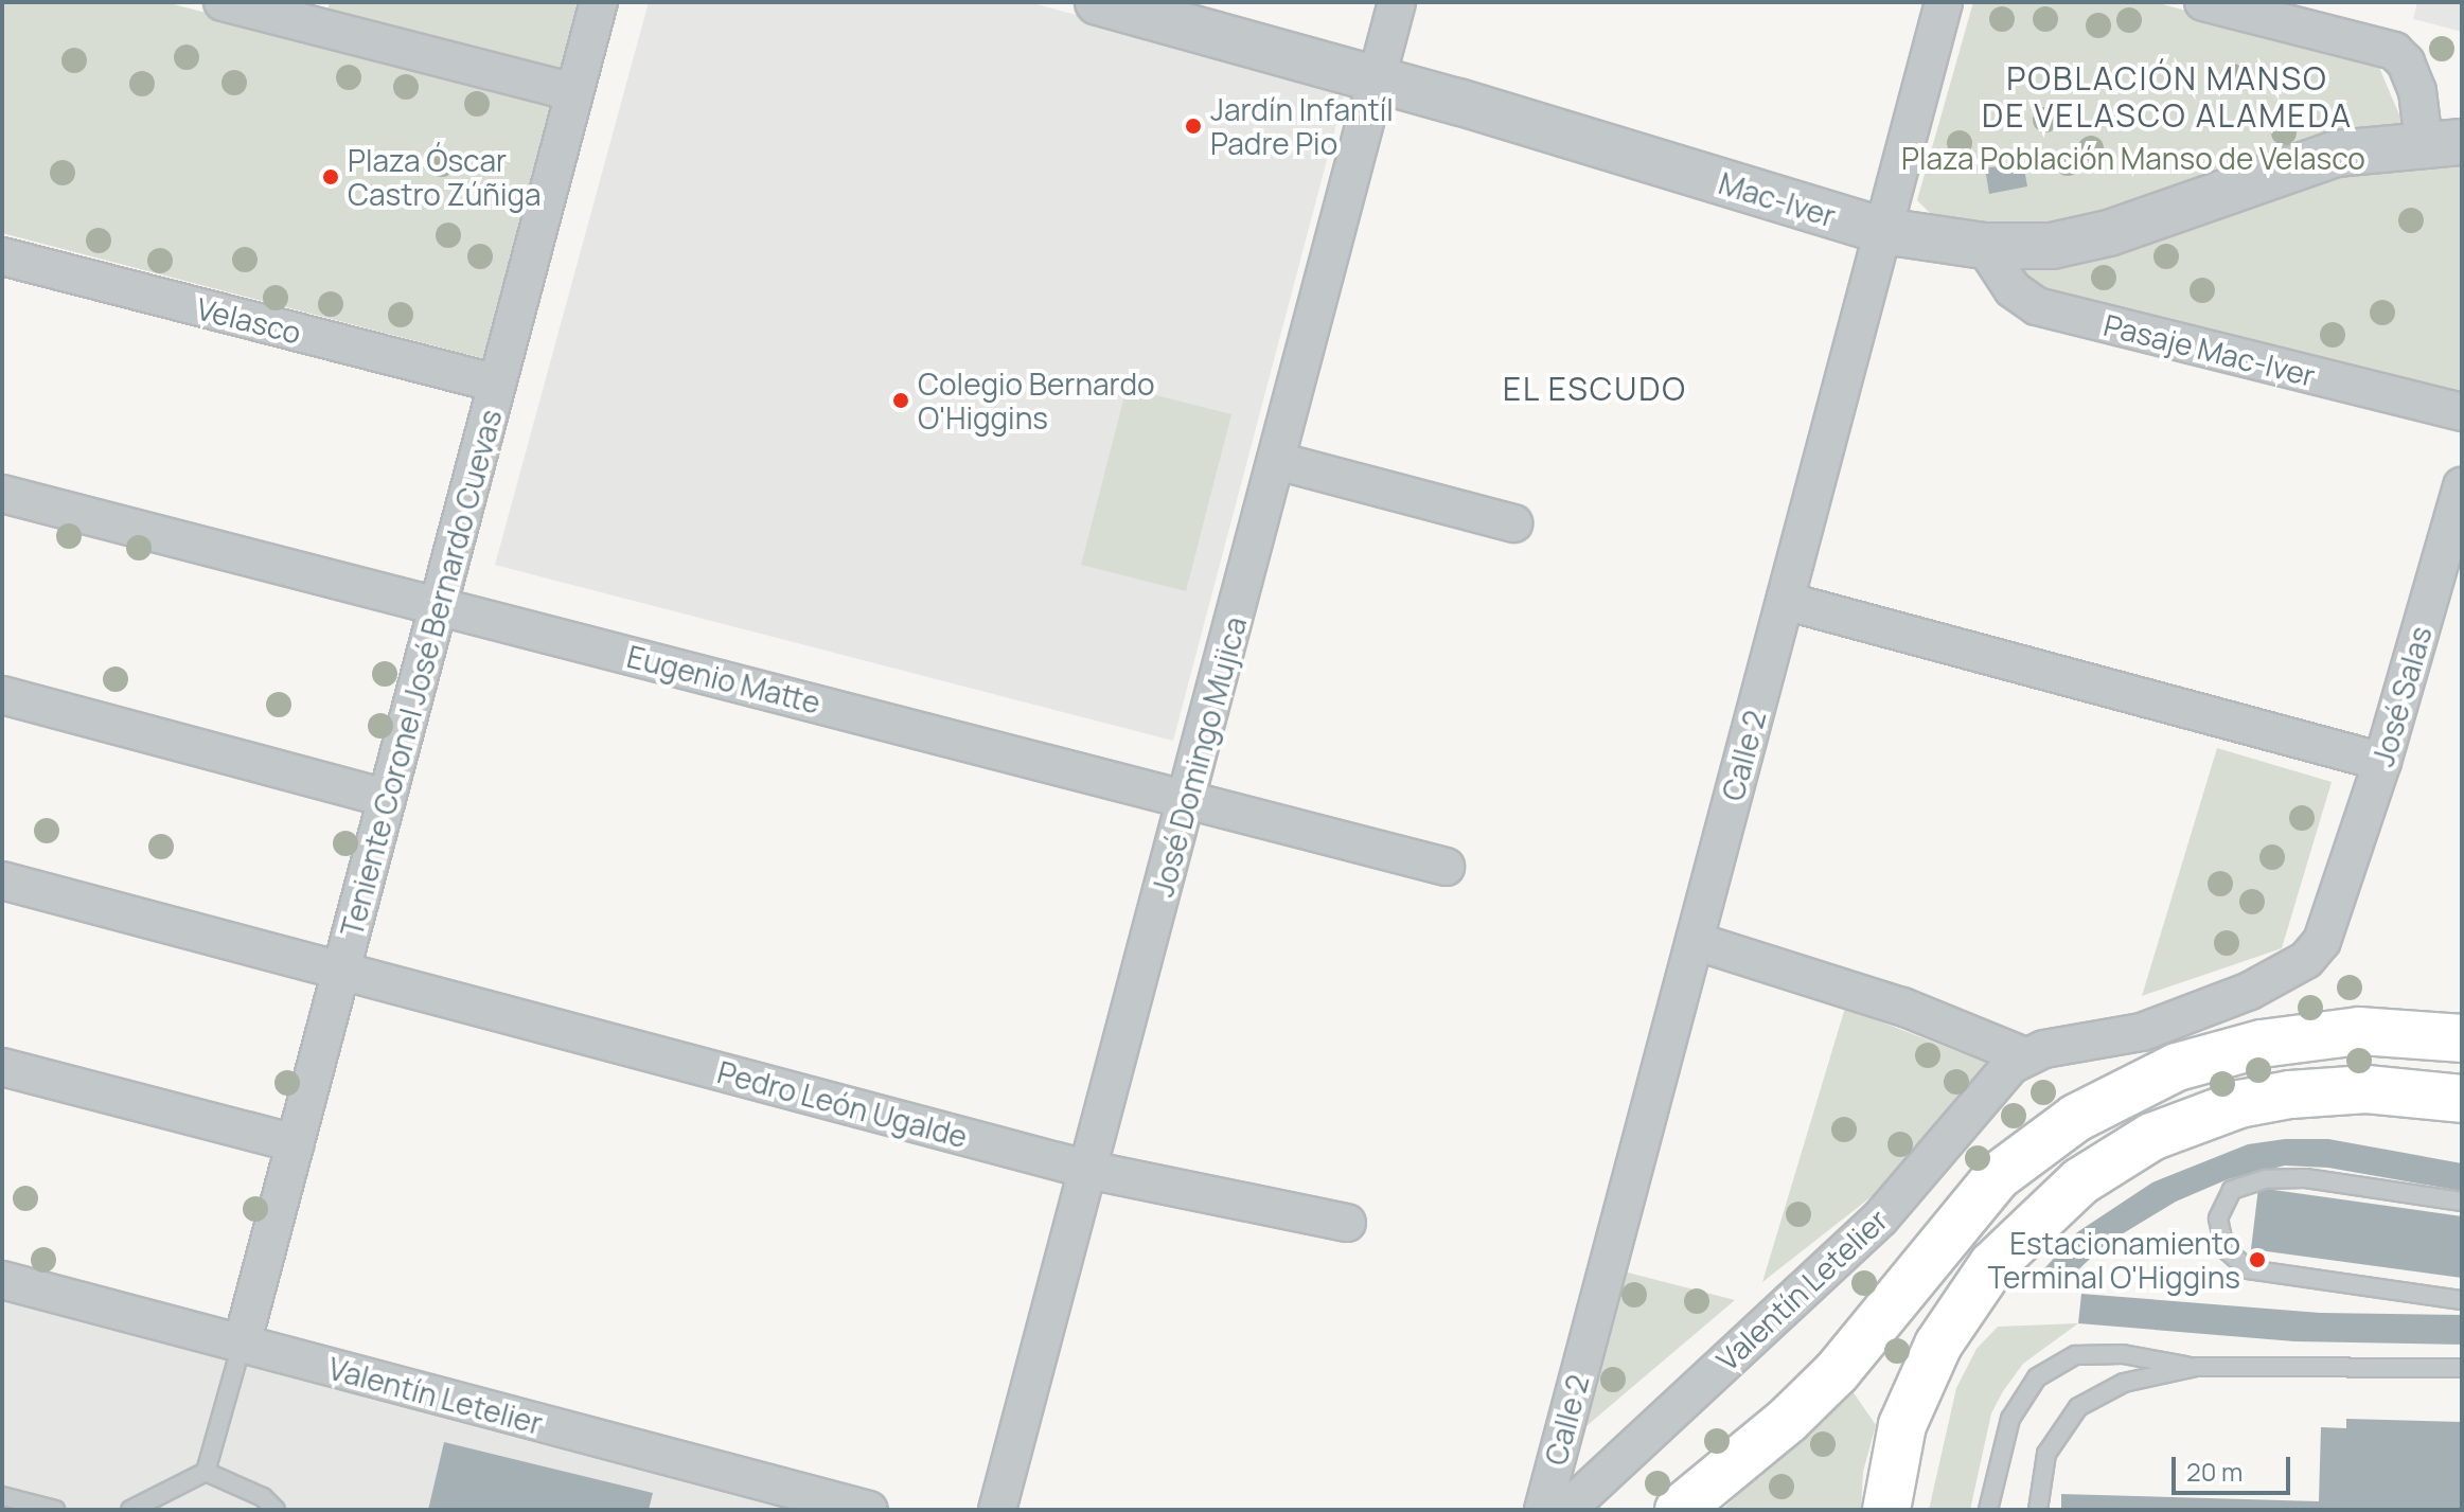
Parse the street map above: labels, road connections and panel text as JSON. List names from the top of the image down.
{
  "streets": {
    "street": [
      "Mac-Iver",
      "Velasco",
      "Pasaje Mac-Iver",
      "Teniente Coronel José Bernardo Cuevas",
      "Eugenio Matte",
      "José Salas",
      "Calle 2",
      "José Domingo Mujica",
      "Pedro León Ugalde",
      "Valentín Letelier"
    ]
  },
  "crossings": [
    ["Mac-Iver", "Pasaje Mac-Iver"],
    ["Mac-Iver", "Calle 2"],
    ["Mac-Iver", "José Domingo Mujica"],
    ["Velasco", "Teniente Coronel José Bernardo Cuevas"],
    ["Teniente Coronel José Bernardo Cuevas", "Eugenio Matte"],
    ["Teniente Coronel José Bernardo Cuevas", "Pedro León Ugalde"],
    ["Teniente Coronel José Bernardo Cuevas", "Valentín Letelier"],
    ["Eugenio Matte", "José Domingo Mujica"],
    ["José Salas", "Valentín Letelier"],
    ["José Domingo Mujica", "Pedro León Ugalde"]
  ],
  "districts": ["POBLACIÓN MANSO DE VELASCO ALAMEDA", "EL ESCUDO"],
  "parks": ["Plaza Población Manso de Velasco"],
  "places": [
    "Jardín Infantíl Padre Pio",
    "Plaza Óscar Castro Zúñiga",
    "Colegio Bernardo O'Higgins",
    "Estacionamiento Terminal O'Higgins"
  ],
  "scale_bar": "20 m"
}
